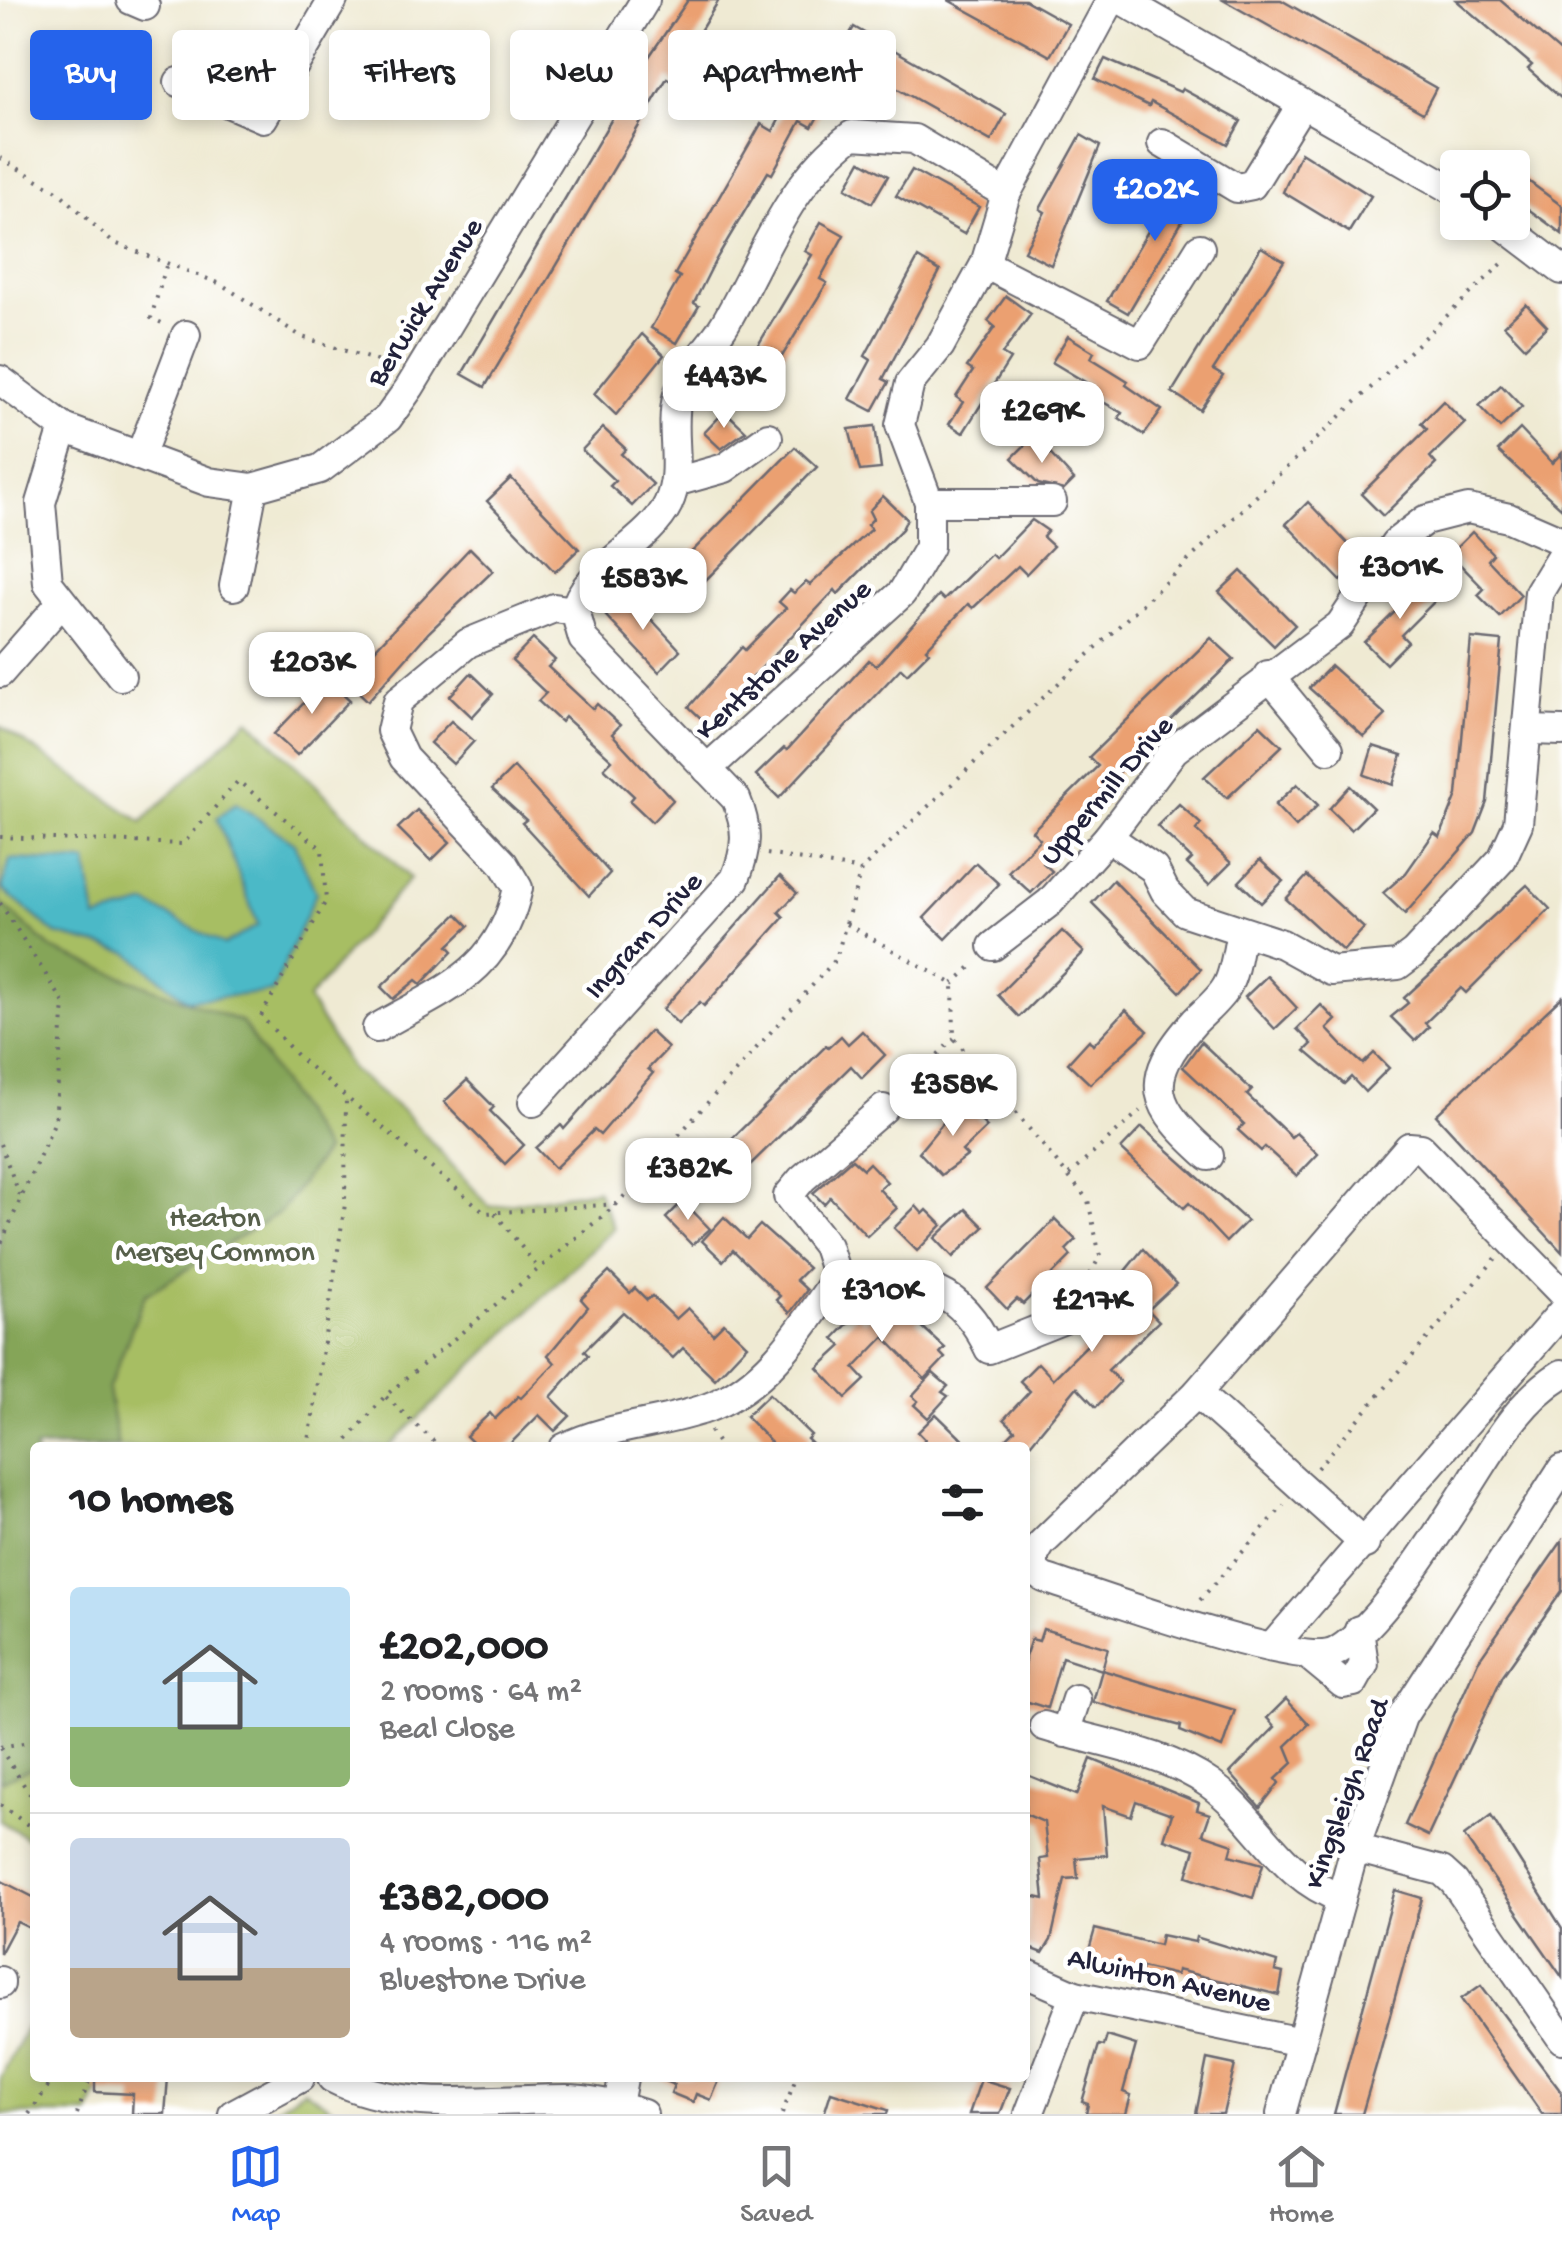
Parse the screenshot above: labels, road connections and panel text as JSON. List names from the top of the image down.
{
  "streets": {
    "street": [
      "Berwick Avenue",
      "Kentstone Avenue",
      "Uppermill Drive",
      "Ingram Drive",
      "Kingsleigh Road",
      "Alwinton Avenue"
    ]
  },
  "crossings": [
    ["Kingsleigh Road", "Alwinton Avenue"]
  ],
  "parks": ["Heaton Mersey Common"],
  "page": {
    "chip": [
      "Buy",
      "Rent",
      "Filters",
      "New",
      "Apartment"
    ],
    "price": [
      "£202K",
      "£443K",
      "£269K",
      "£301K",
      "£583K",
      "£203K",
      "£358K",
      "£382K",
      "£310K",
      "£217K"
    ],
    "heading": "10 homes",
    "list": [
      {
        "name": "£202,000",
        "note": "2 rooms · 64 m² · Beal Close"
      },
      {
        "name": "£382,000",
        "note": "4 rooms · 116 m² · Bluestone Drive"
      }
    ],
    "tabs": ["Map", "Saved", "Home"]
  }
}
